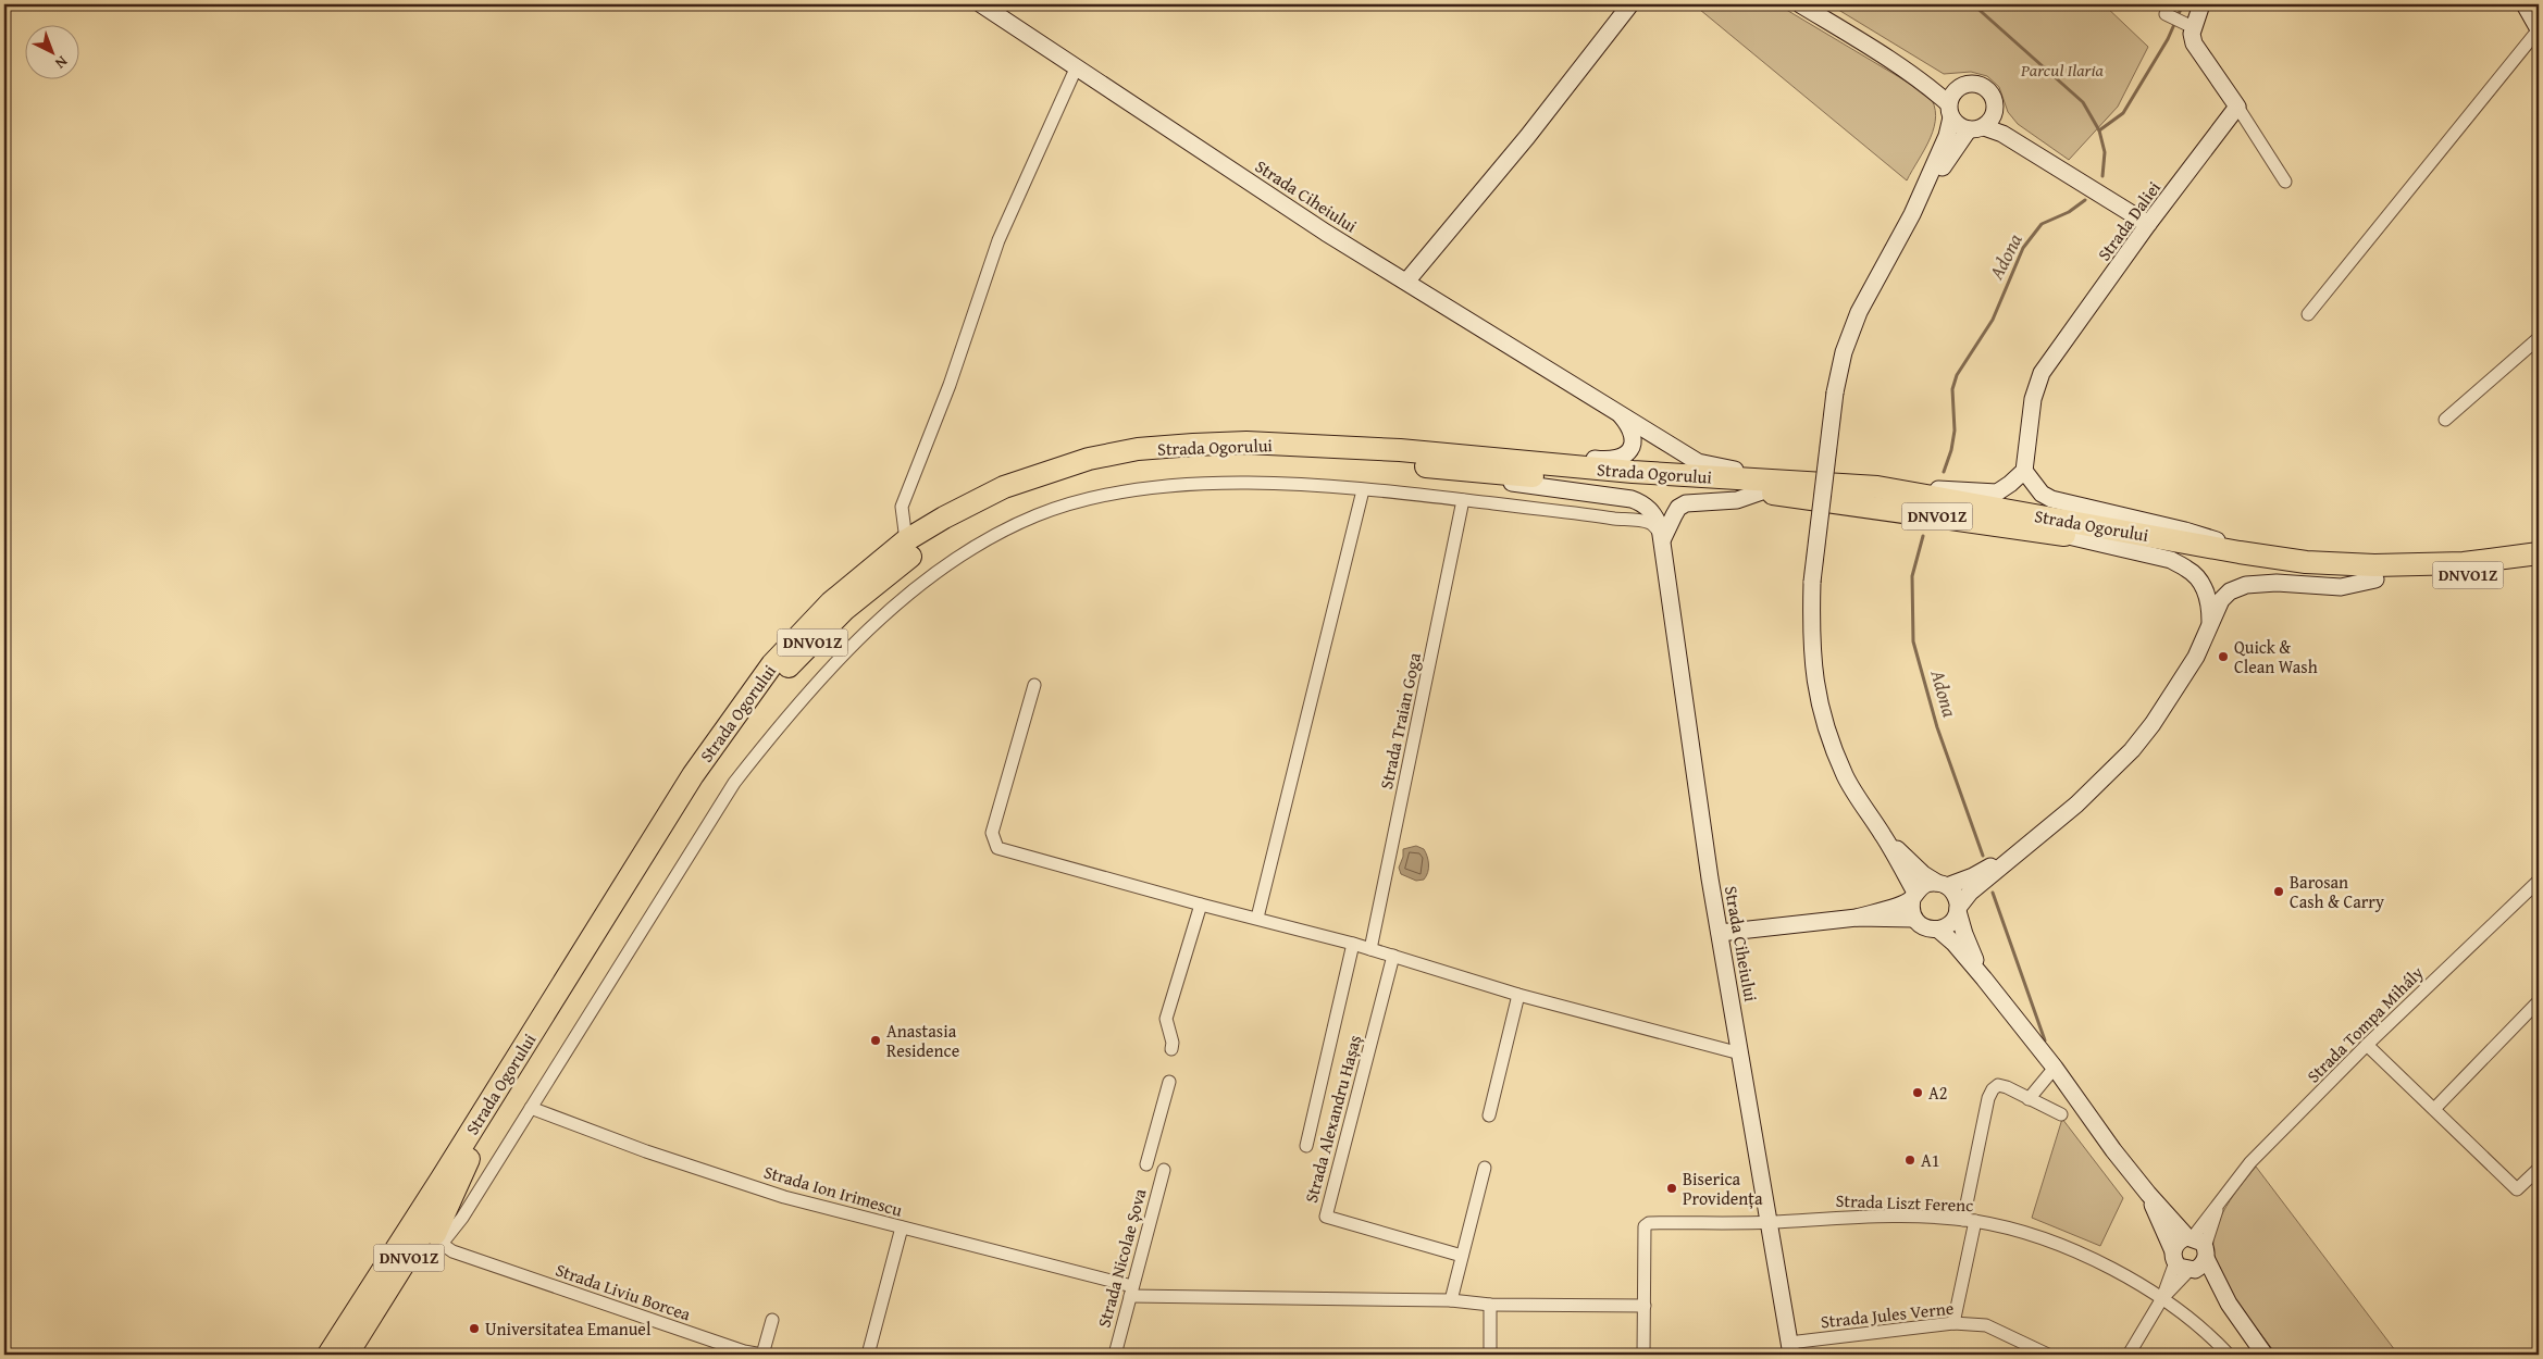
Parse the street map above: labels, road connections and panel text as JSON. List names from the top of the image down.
{
  "streets": {
    "highway": ["Strada Ogorului", "DNVO1Z"],
    "street": [
      "Strada Ciheiului",
      "Strada Daliei",
      "Strada Traian Goga",
      "Strada Tompa Mihály",
      "Strada Alexandru Hașaș",
      "Strada Ion Irimescu",
      "Strada Liszt Ferenc",
      "Strada Nicolae Șova",
      "Strada Liviu Borcea",
      "Strada Jules Verne"
    ]
  },
  "crossings": [
    ["Strada Ciheiului", "Strada Ogorului"],
    ["Strada Ciheiului", "Strada Liszt Ferenc"],
    ["Strada Ciheiului", "Strada Jules Verne"],
    ["Strada Ion Irimescu", "Strada Nicolae Șova"]
  ],
  "water": ["Adona"],
  "parks": ["Parcul Ilaria"],
  "places": [
    "Quick & Clean Wash",
    "Barosan Cash & Carry",
    "Anastasia Residence",
    "A2",
    "A1",
    "Biserica Providența",
    "Universitatea Emanuel"
  ],
  "north": "bottom right"
}
